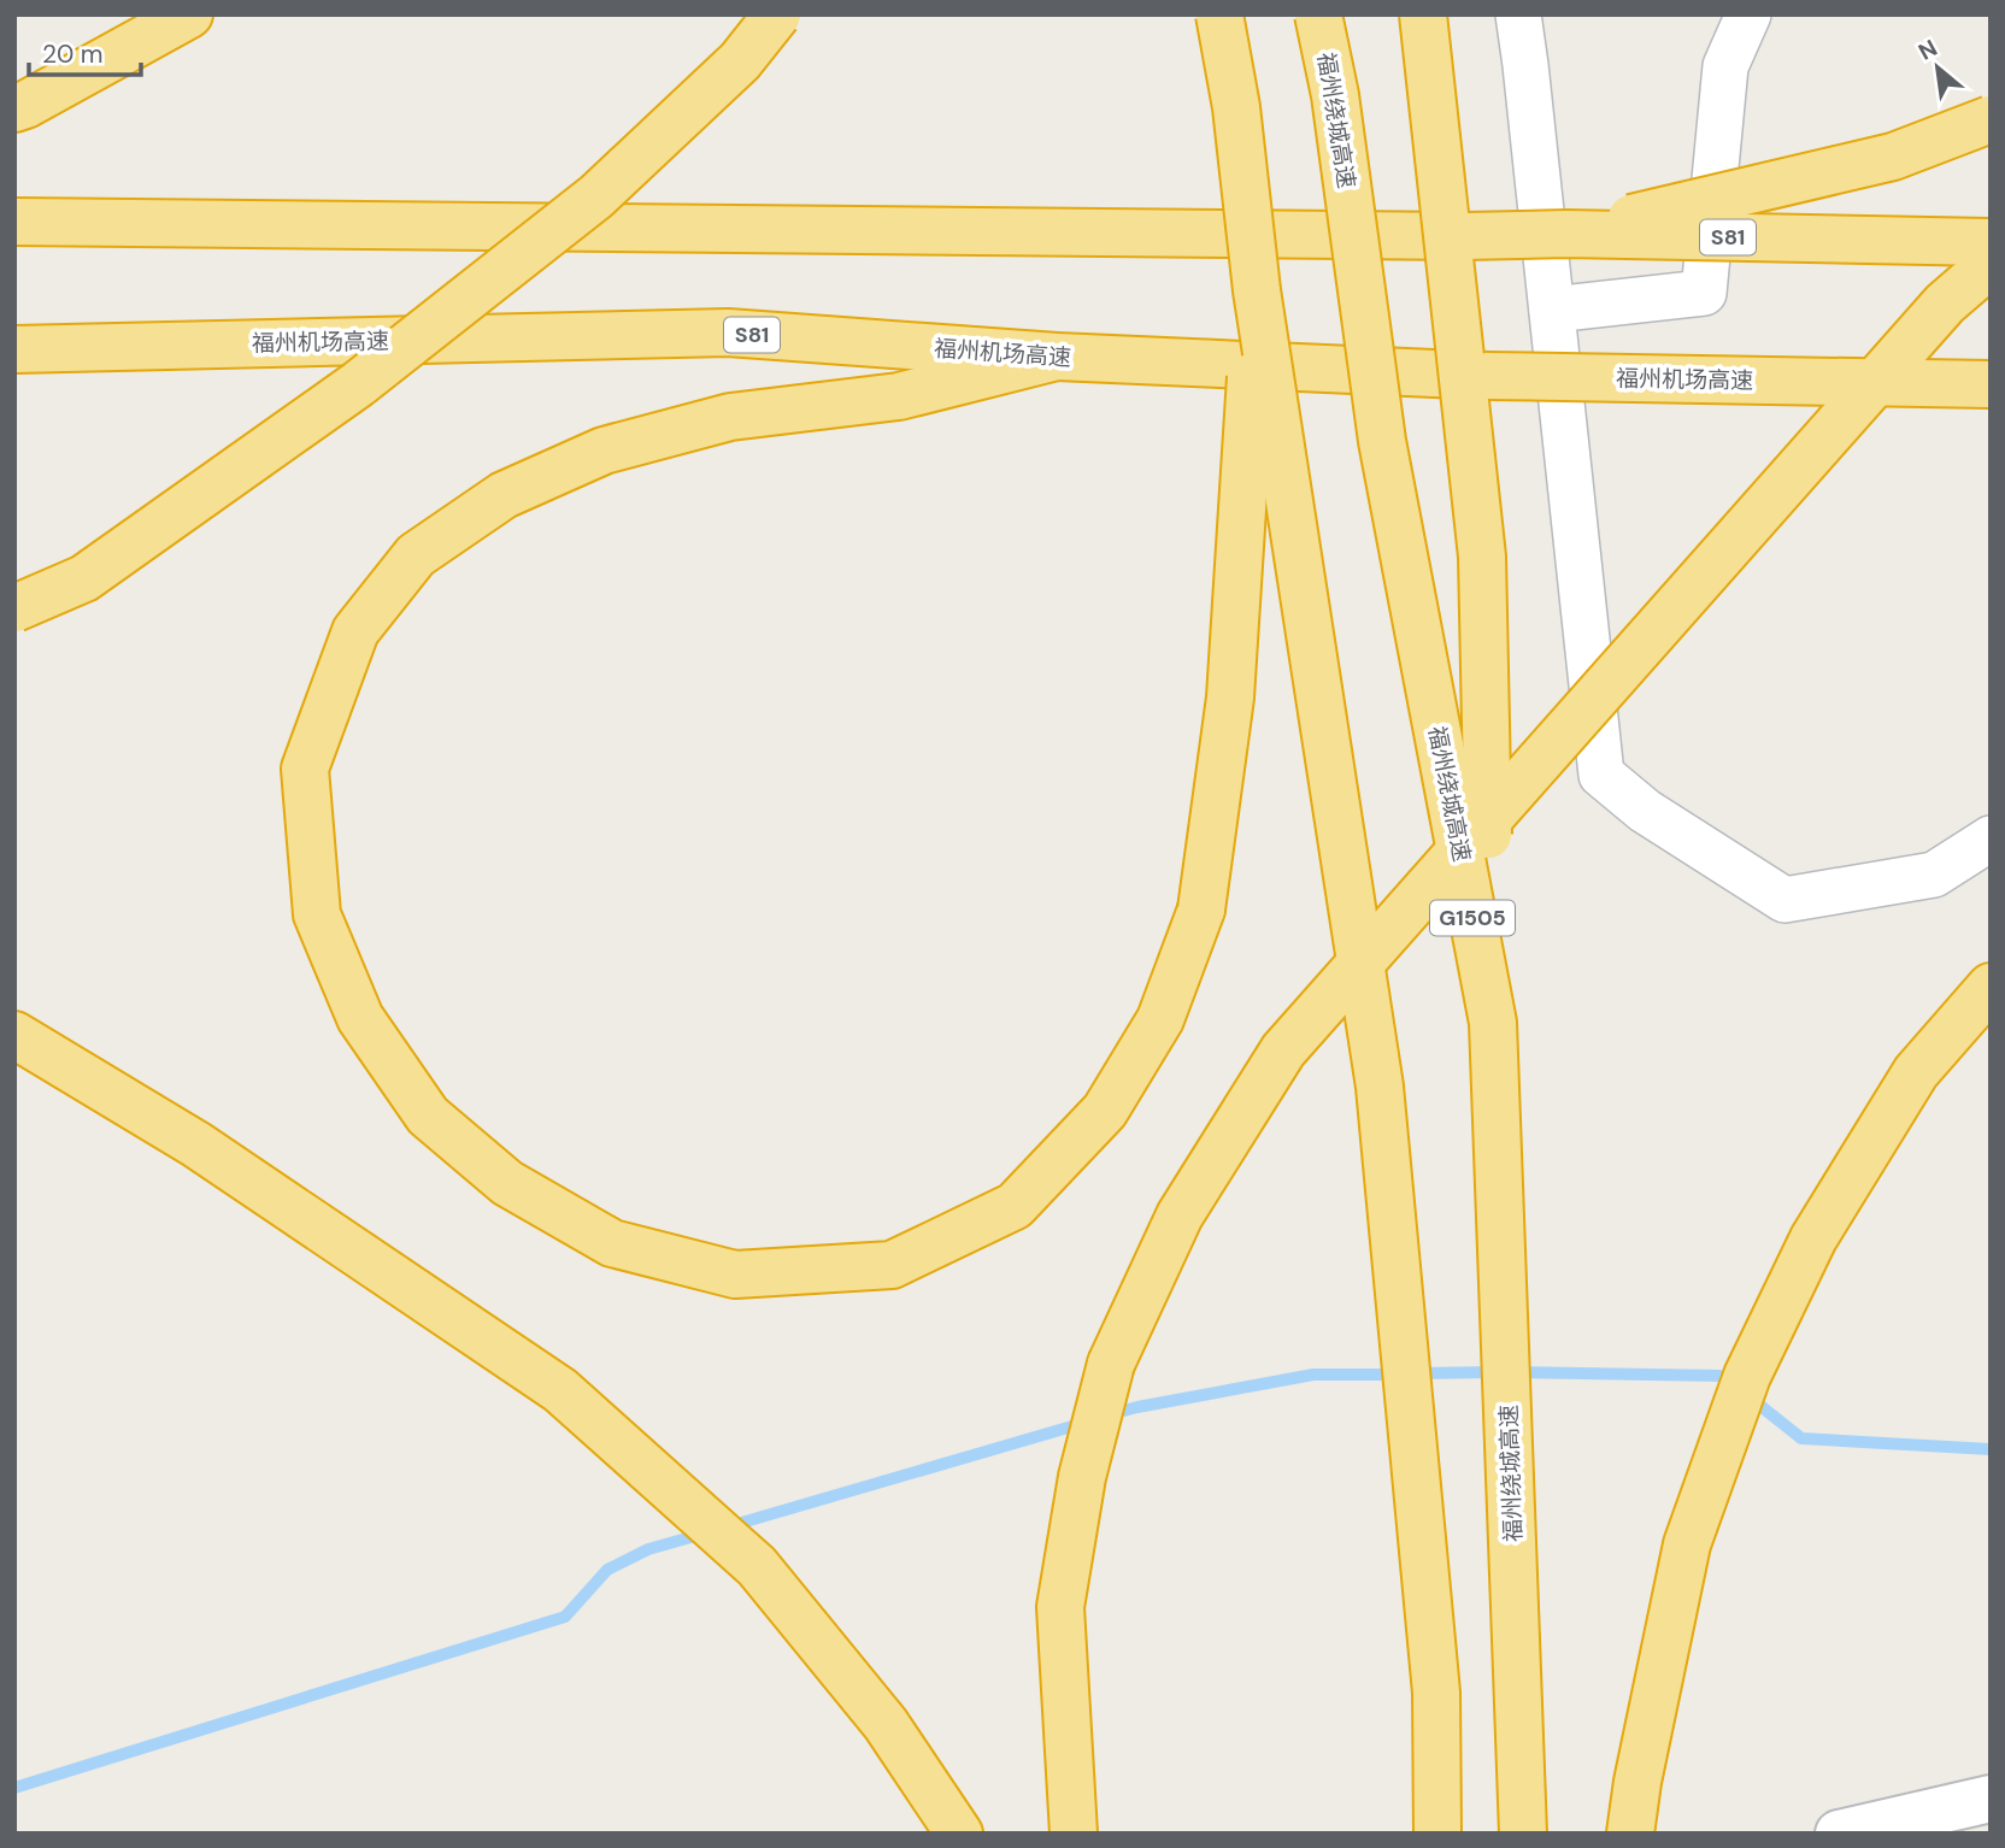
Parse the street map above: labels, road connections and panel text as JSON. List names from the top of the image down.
{
  "streets": {
    "highway": [
      "福州绕城高速",
      "S81",
      "福州机场高速",
      "G1505"
    ]
  },
  "scale_bar": "20 m",
  "north": "top left"
}
